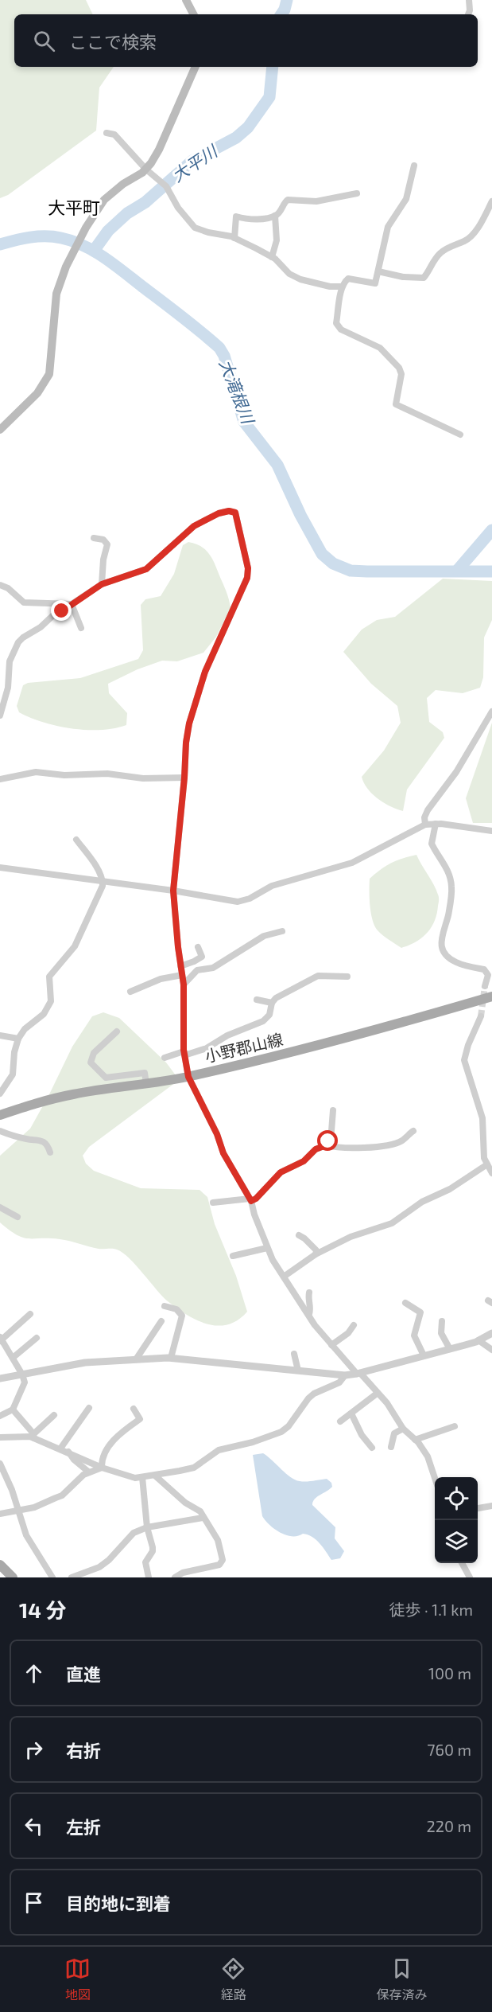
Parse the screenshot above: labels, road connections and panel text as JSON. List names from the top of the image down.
{
  "streets": {
    "main road": ["小野郡山線"]
  },
  "districts": ["大平町"],
  "water": ["大平川", "大滝根川"],
  "page": {
    "search": "ここで検索",
    "heading": ["14 分", "徒歩 · 1.1 km"],
    "list": [
      ["直進", "100 m"],
      ["右折", "760 m"],
      ["左折", "220 m"],
      "目的地に到着"
    ],
    "nav": ["地図", "経路", "保存済み"]
  }
}
